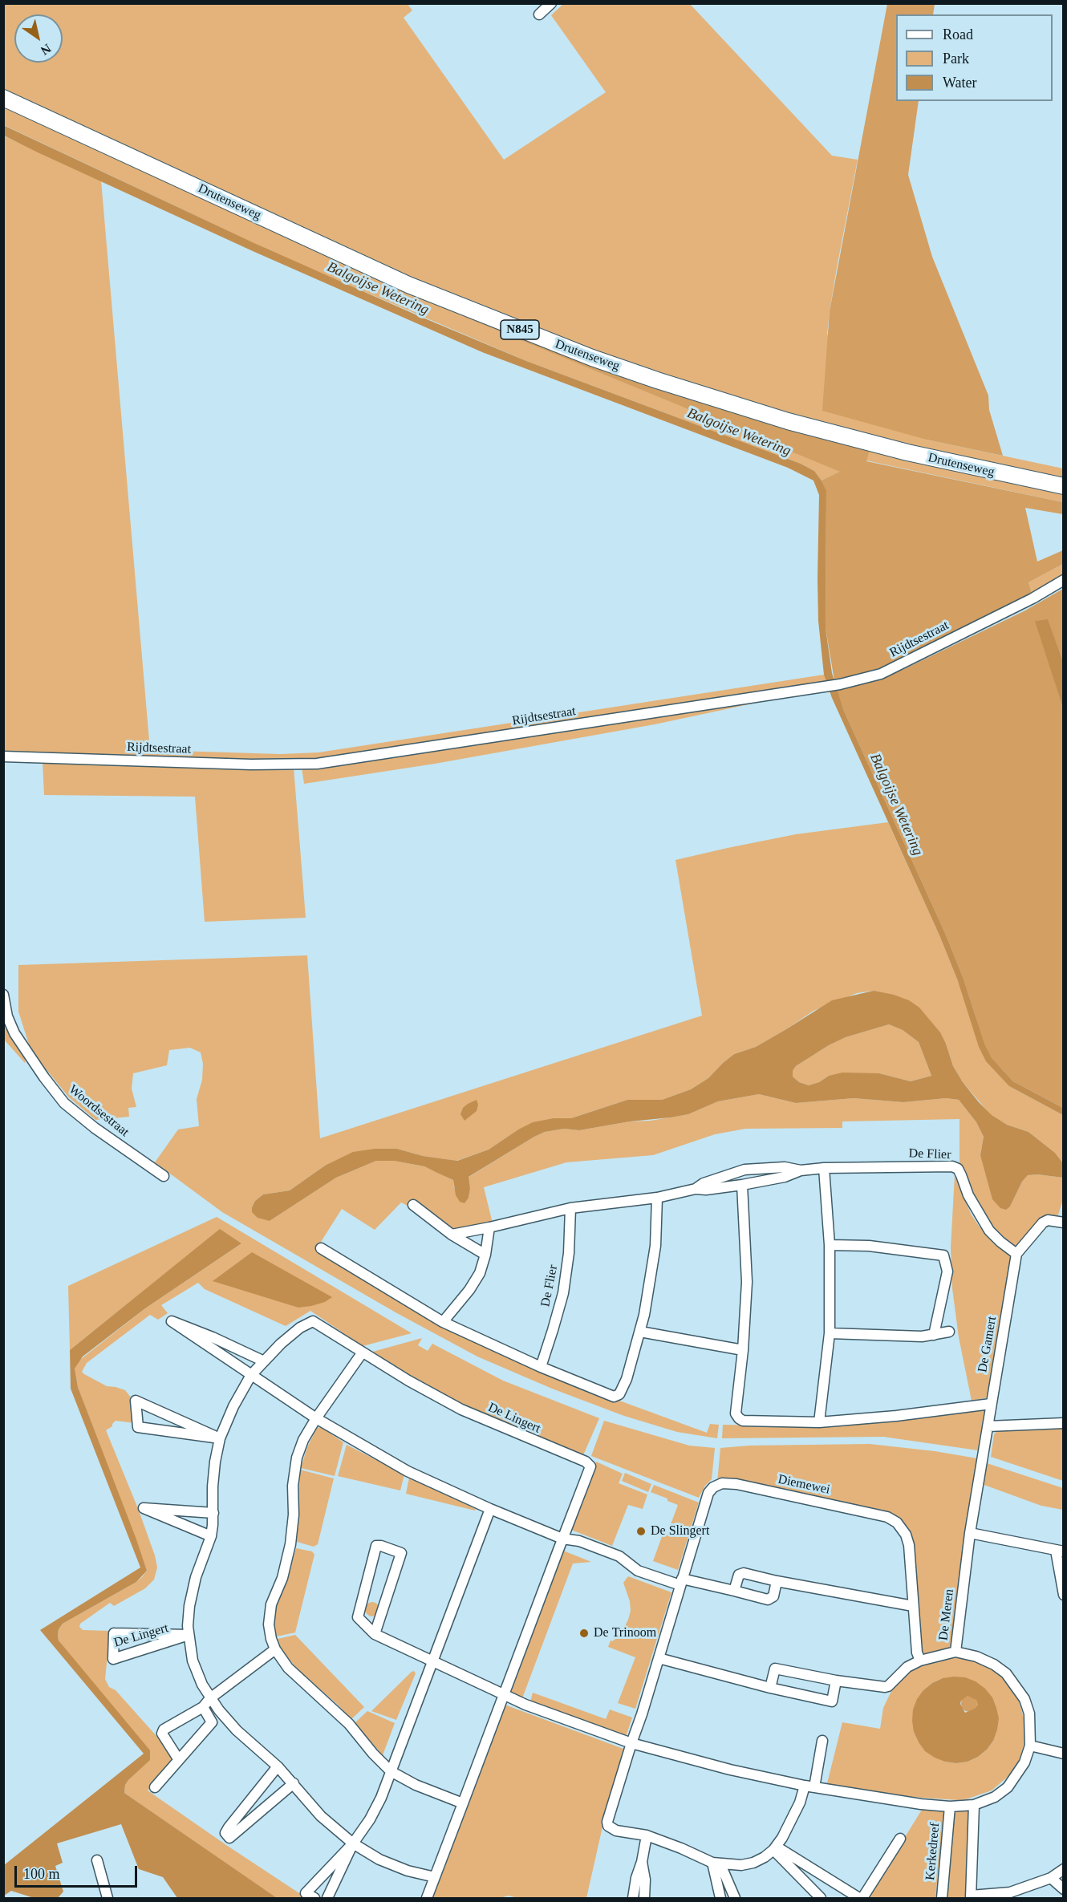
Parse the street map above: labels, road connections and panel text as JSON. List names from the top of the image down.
{
  "streets": {
    "main road": ["Drutenseweg", "N845"],
    "street": [
      "Rijdtsestraat",
      "Woordsestraat",
      "De Flier",
      "De Gamert",
      "De Lingert",
      "Diemewei",
      "De Meren",
      "Kerkedreef"
    ]
  },
  "crossings": [
    ["De Flier", "De Gamert"],
    ["De Gamert", "De Meren"]
  ],
  "water": ["Balgoijse Wetering"],
  "places": ["De Slingert", "De Trinoom"],
  "legend": ["Road", "Park", "Water"],
  "scale_bar": "100 m",
  "north": "bottom right"
}
